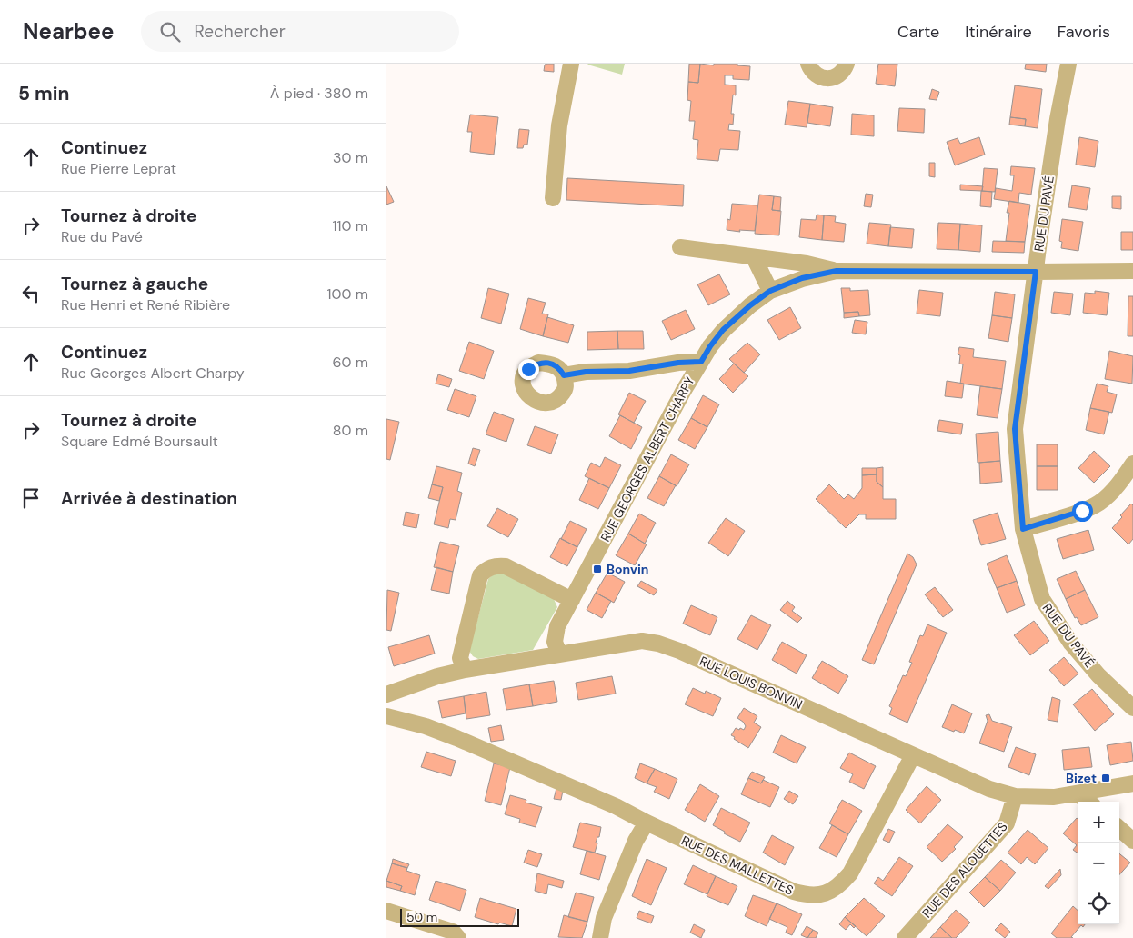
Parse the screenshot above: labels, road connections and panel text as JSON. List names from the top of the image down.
{
  "streets": {
    "street": [
      "RUE DU PAVÉ",
      "RUE GEORGES ALBERT CHARPY",
      "RUE LOUIS BONVIN",
      "RUE DES MALLETTES",
      "RUE DES ALOUETTES"
    ]
  },
  "crossings": [
    ["RUE GEORGES ALBERT CHARPY", "RUE LOUIS BONVIN"],
    ["RUE LOUIS BONVIN", "RUE DES MALLETTES"]
  ],
  "places": {
    "transit": ["Bonvin", "Bizet"]
  },
  "scale_bar": "50 m",
  "page": {
    "header": "Nearbee",
    "search": "Rechercher",
    "nav": ["Carte", "Itinéraire", "Favoris"],
    "heading": ["5 min", "À pied · 380 m"],
    "list": [
      ["Continuez", "Rue Pierre Leprat", "30 m"],
      ["Tournez à droite", "Rue du Pavé", "110 m"],
      ["Tournez à gauche", "Rue Henri et René Ribière", "100 m"],
      ["Continuez", "Rue Georges Albert Charpy", "60 m"],
      ["Tournez à droite", "Square Edmé Boursault", "80 m"],
      "Arrivée à destination"
    ],
    "map_buttons": ["+", "−"],
    "scale": "50 m"
  }
}
